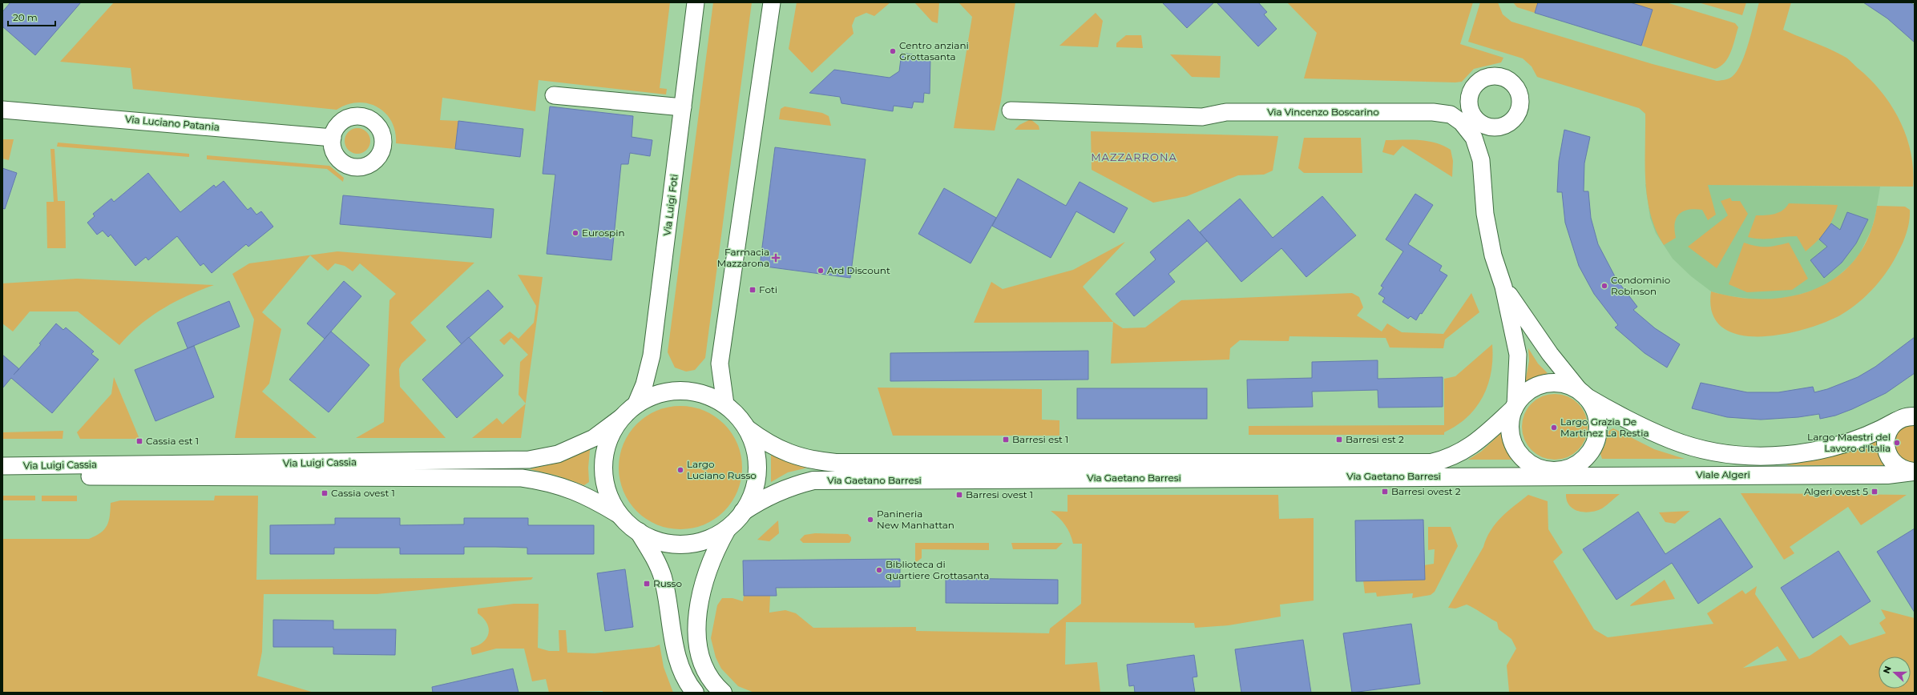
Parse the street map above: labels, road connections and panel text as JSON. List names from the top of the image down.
{
  "streets": {
    "street": [
      "Via Vincenzo Boscarino",
      "Via Luciano Patania",
      "Via Luigi Foti",
      "Via Luigi Cassia",
      "Viale Algeri",
      "Via Gaetano Barresi"
    ]
  },
  "crossings": [
    ["Via Luigi Foti", "Via Luigi Cassia"],
    ["Viale Algeri", "Via Gaetano Barresi"]
  ],
  "districts": ["MAZZARRONA"],
  "places": {
    "other": [
      "Centro anziani Grottasanta",
      "Eurospin",
      "Ard Discount",
      "Condominio Robinson",
      "Largo Grazia De Martinez La Restia",
      "Largo Maestri del Lavoro d'Italia",
      "Largo Luciano Russo",
      "Panineria New Manhattan",
      "Biblioteca di quartiere Grottasanta"
    ],
    "health": ["Farmacia Mazzarona"],
    "transit": [
      "Foti",
      "Barresi est 1",
      "Barresi est 2",
      "Cassia est 1",
      "Barresi ovest 2",
      "Algeri ovest 5",
      "Cassia ovest 1",
      "Barresi ovest 1",
      "Russo"
    ]
  },
  "scale_bar": "20 m",
  "north": "left"
}
